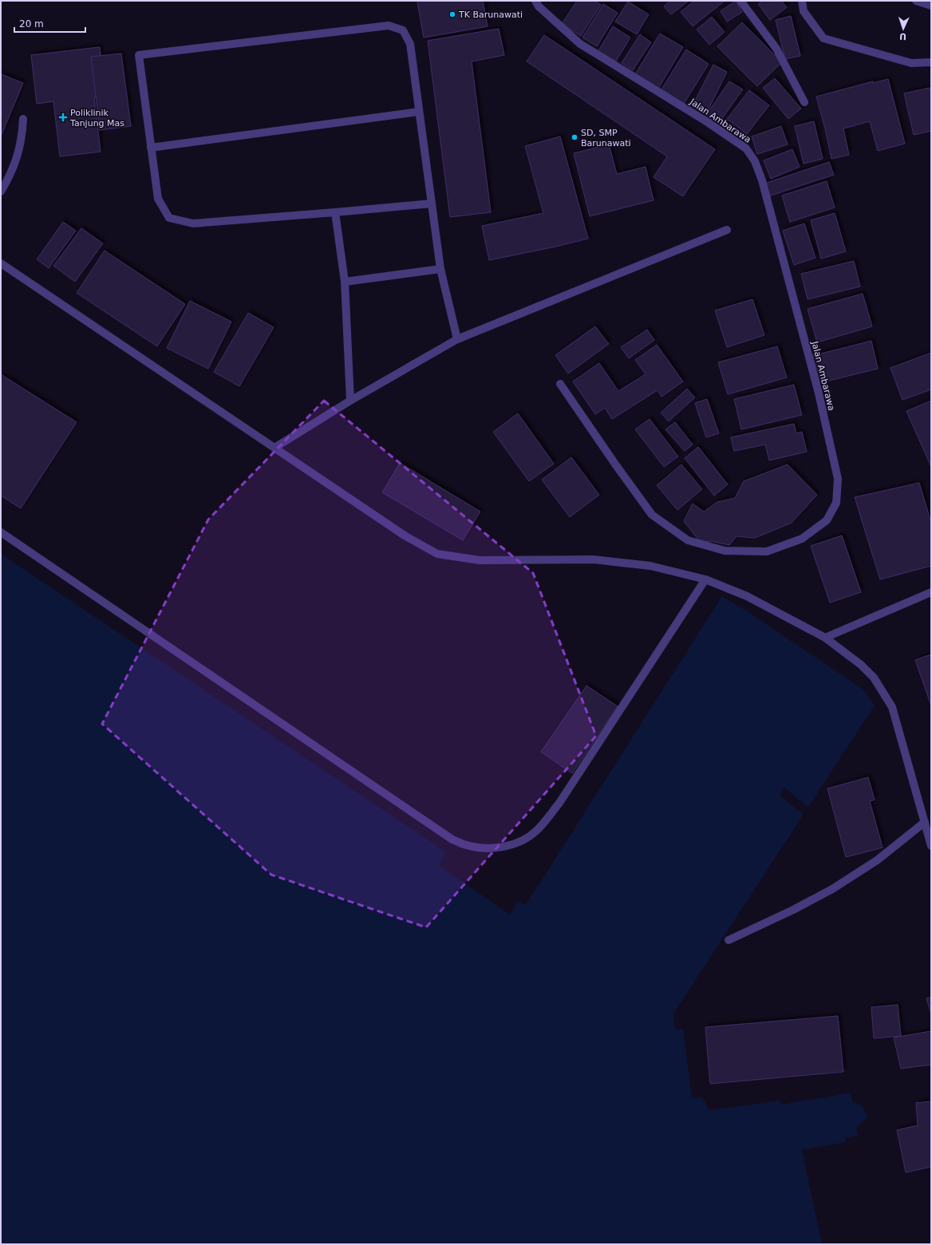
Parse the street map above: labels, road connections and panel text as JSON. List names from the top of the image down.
{
  "streets": {
    "street": ["Jalan Ambarawa"]
  },
  "places": {
    "other": ["TK Barunawati", "SD, SMP Barunawati"],
    "health": ["Poliklinik Tanjung Mas"]
  },
  "scale_bar": "20 m",
  "north": "bottom"
}
